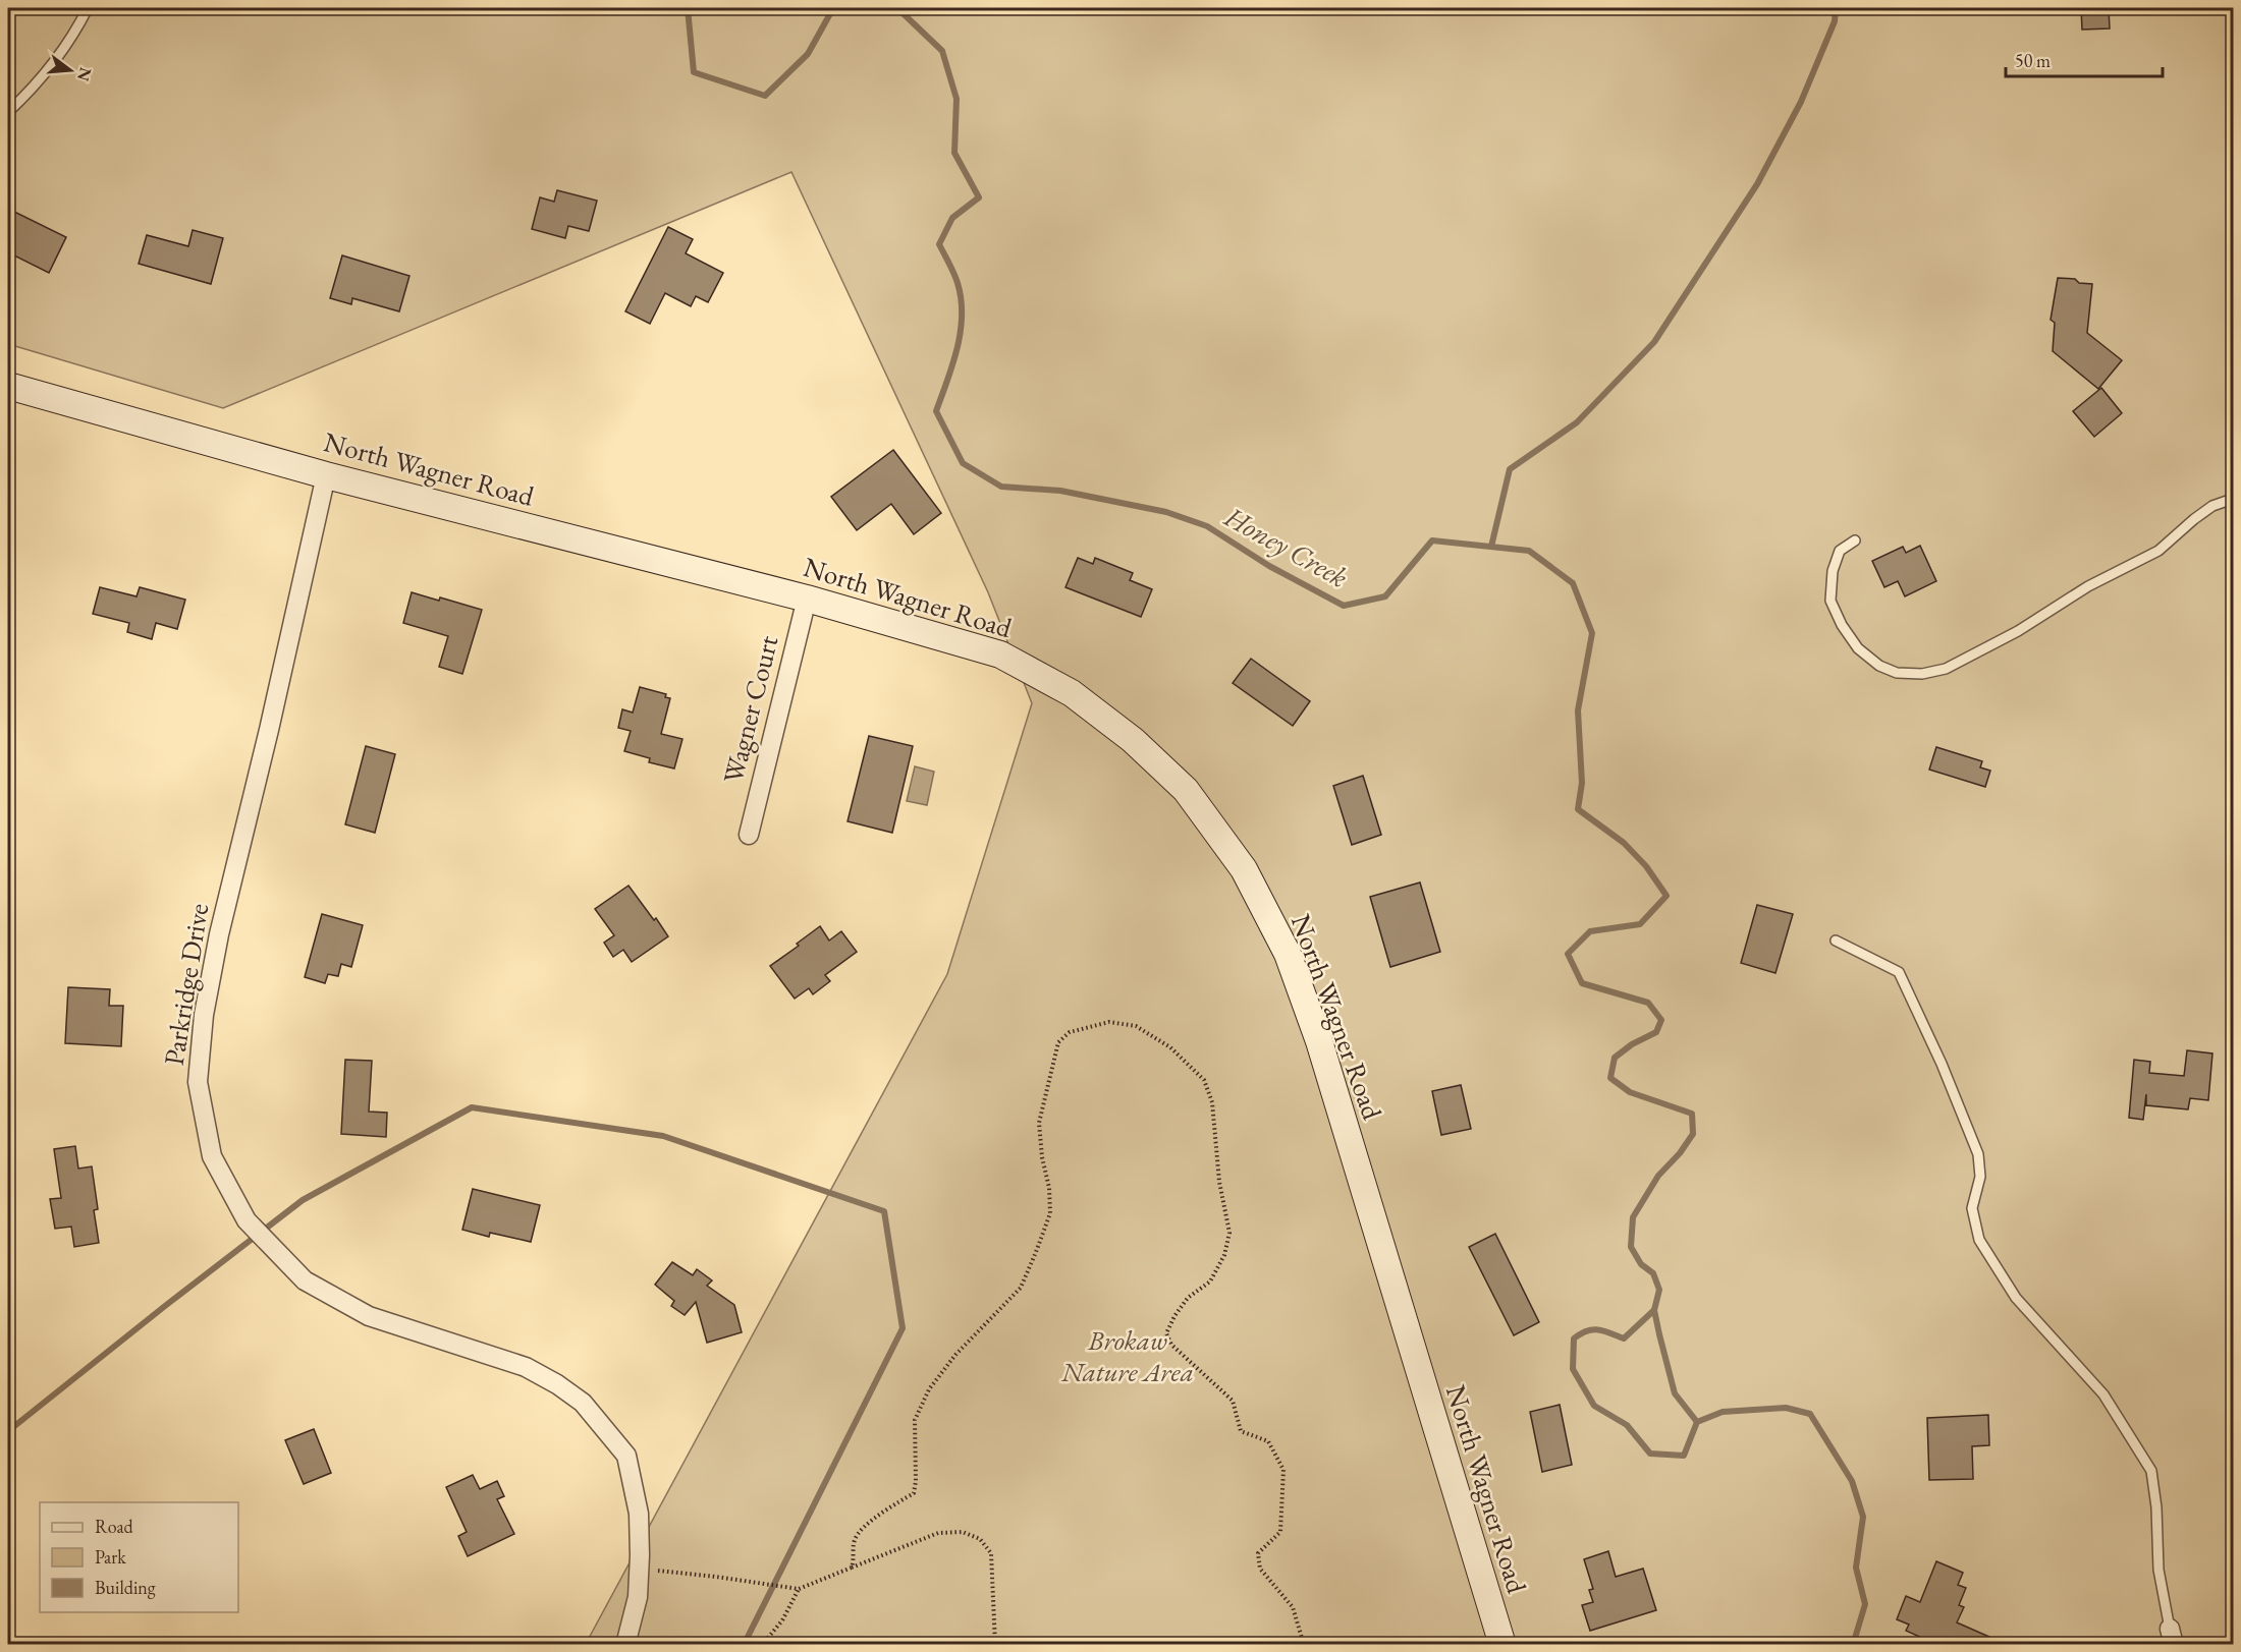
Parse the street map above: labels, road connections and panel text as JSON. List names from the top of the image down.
{
  "streets": {
    "street": ["North Wagner Road", "Wagner Court", "Parkridge Drive"]
  },
  "crossings": [
    ["North Wagner Road", "Wagner Court"],
    ["North Wagner Road", "Parkridge Drive"]
  ],
  "water": ["Honey Creek"],
  "parks": ["Brokaw Nature Area"],
  "legend": ["Road", "Park", "Building"],
  "scale_bar": "50 m",
  "north": "right"
}
